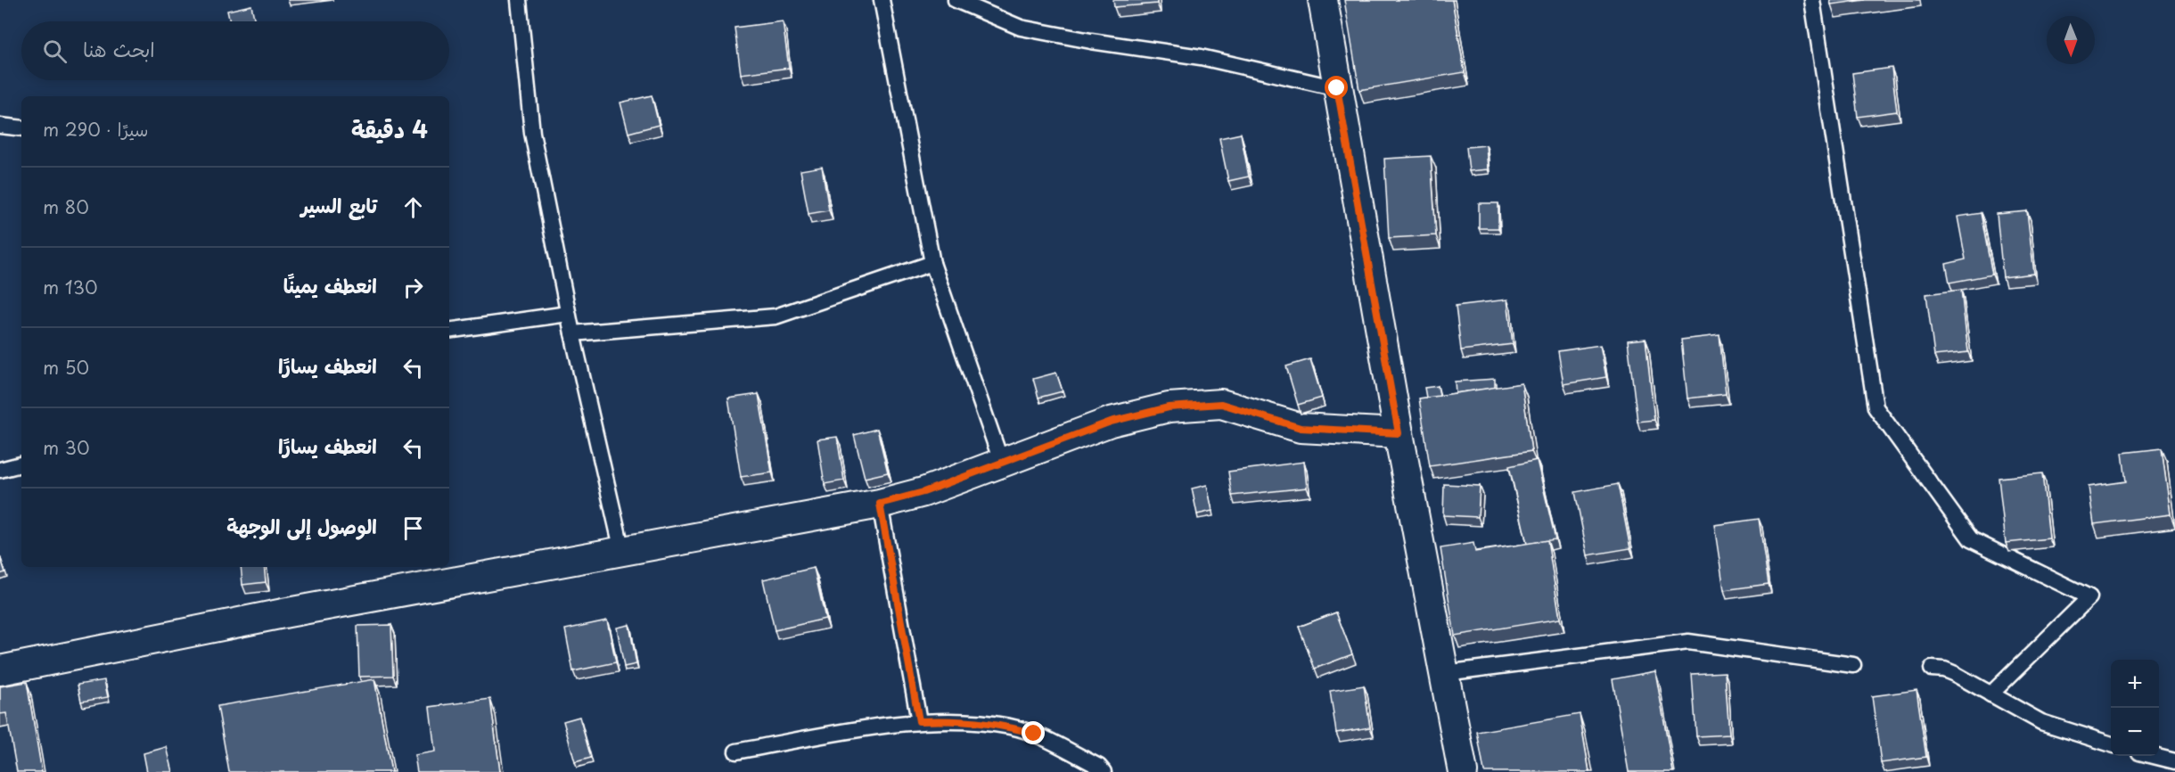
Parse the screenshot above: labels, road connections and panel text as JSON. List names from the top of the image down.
{
  "north": "bottom",
  "page": {
    "search": "ابحث هنا",
    "heading": ["4 دقيقة", "سيرًا · 290 m"],
    "list": [
      ["تابع السير", "80 m"],
      ["انعطف يمينًا", "130 m"],
      ["انعطف يسارًا", "50 m"],
      ["انعطف يسارًا", "30 m"],
      "الوصول إلى الوجهة"
    ],
    "map_buttons": ["+", "−"]
  }
}
